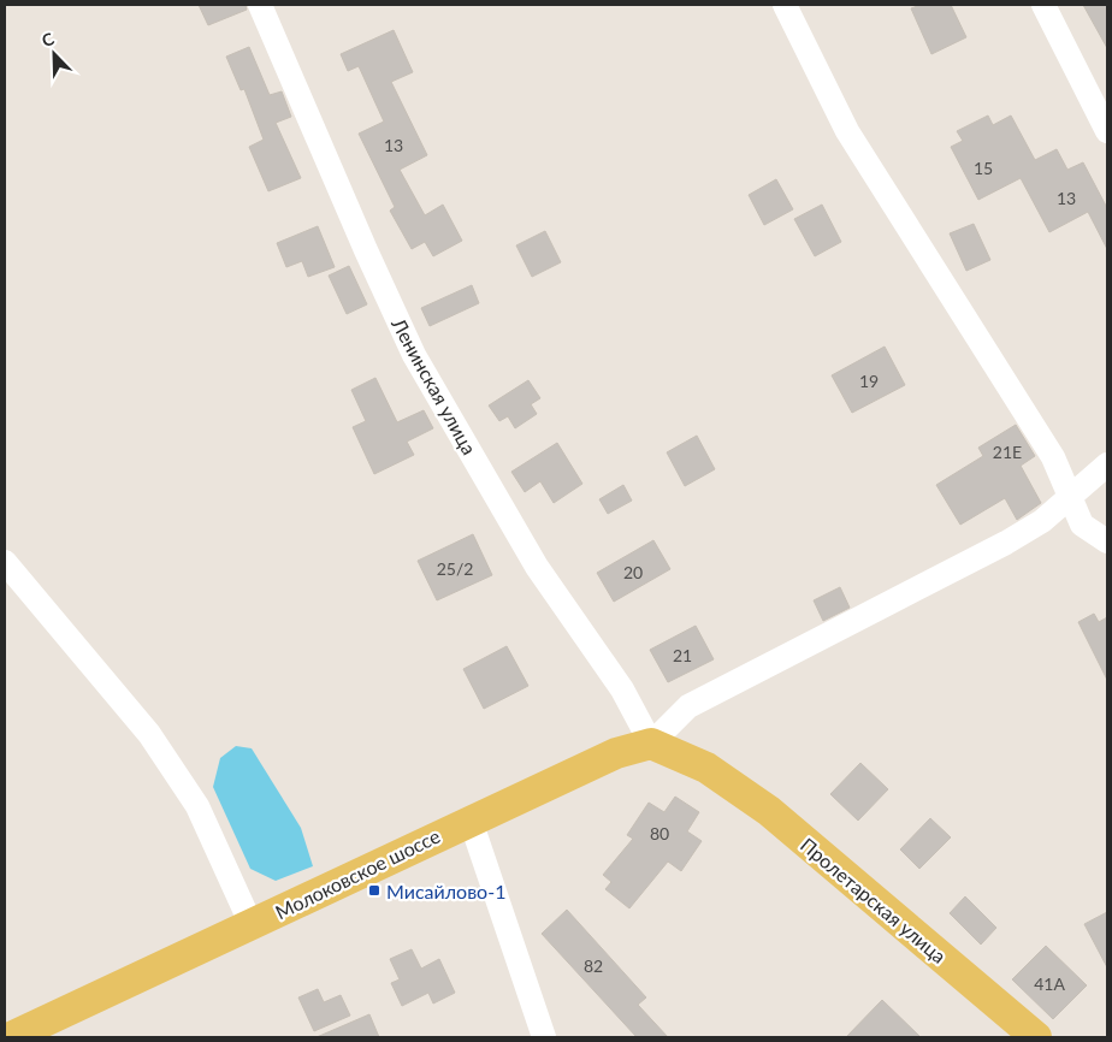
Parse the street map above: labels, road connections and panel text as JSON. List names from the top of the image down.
{
  "streets": {
    "main road": ["Молоковское шоссе", "Пролетарская улица"],
    "street": ["Ленинская улица"]
  },
  "crossings": [
    ["Ленинская улица", "Молоковское шоссе"],
    ["Ленинская улица", "Пролетарская улица"],
    ["Молоковское шоссе", "Пролетарская улица"]
  ],
  "places": {
    "transit": ["Мисайлово-1"]
  },
  "house_numbers": [
    "13",
    "15",
    "13",
    "19",
    "21Е",
    "25/2",
    "20",
    "21",
    "80",
    "82",
    "41А"
  ],
  "north": "top left"
}
